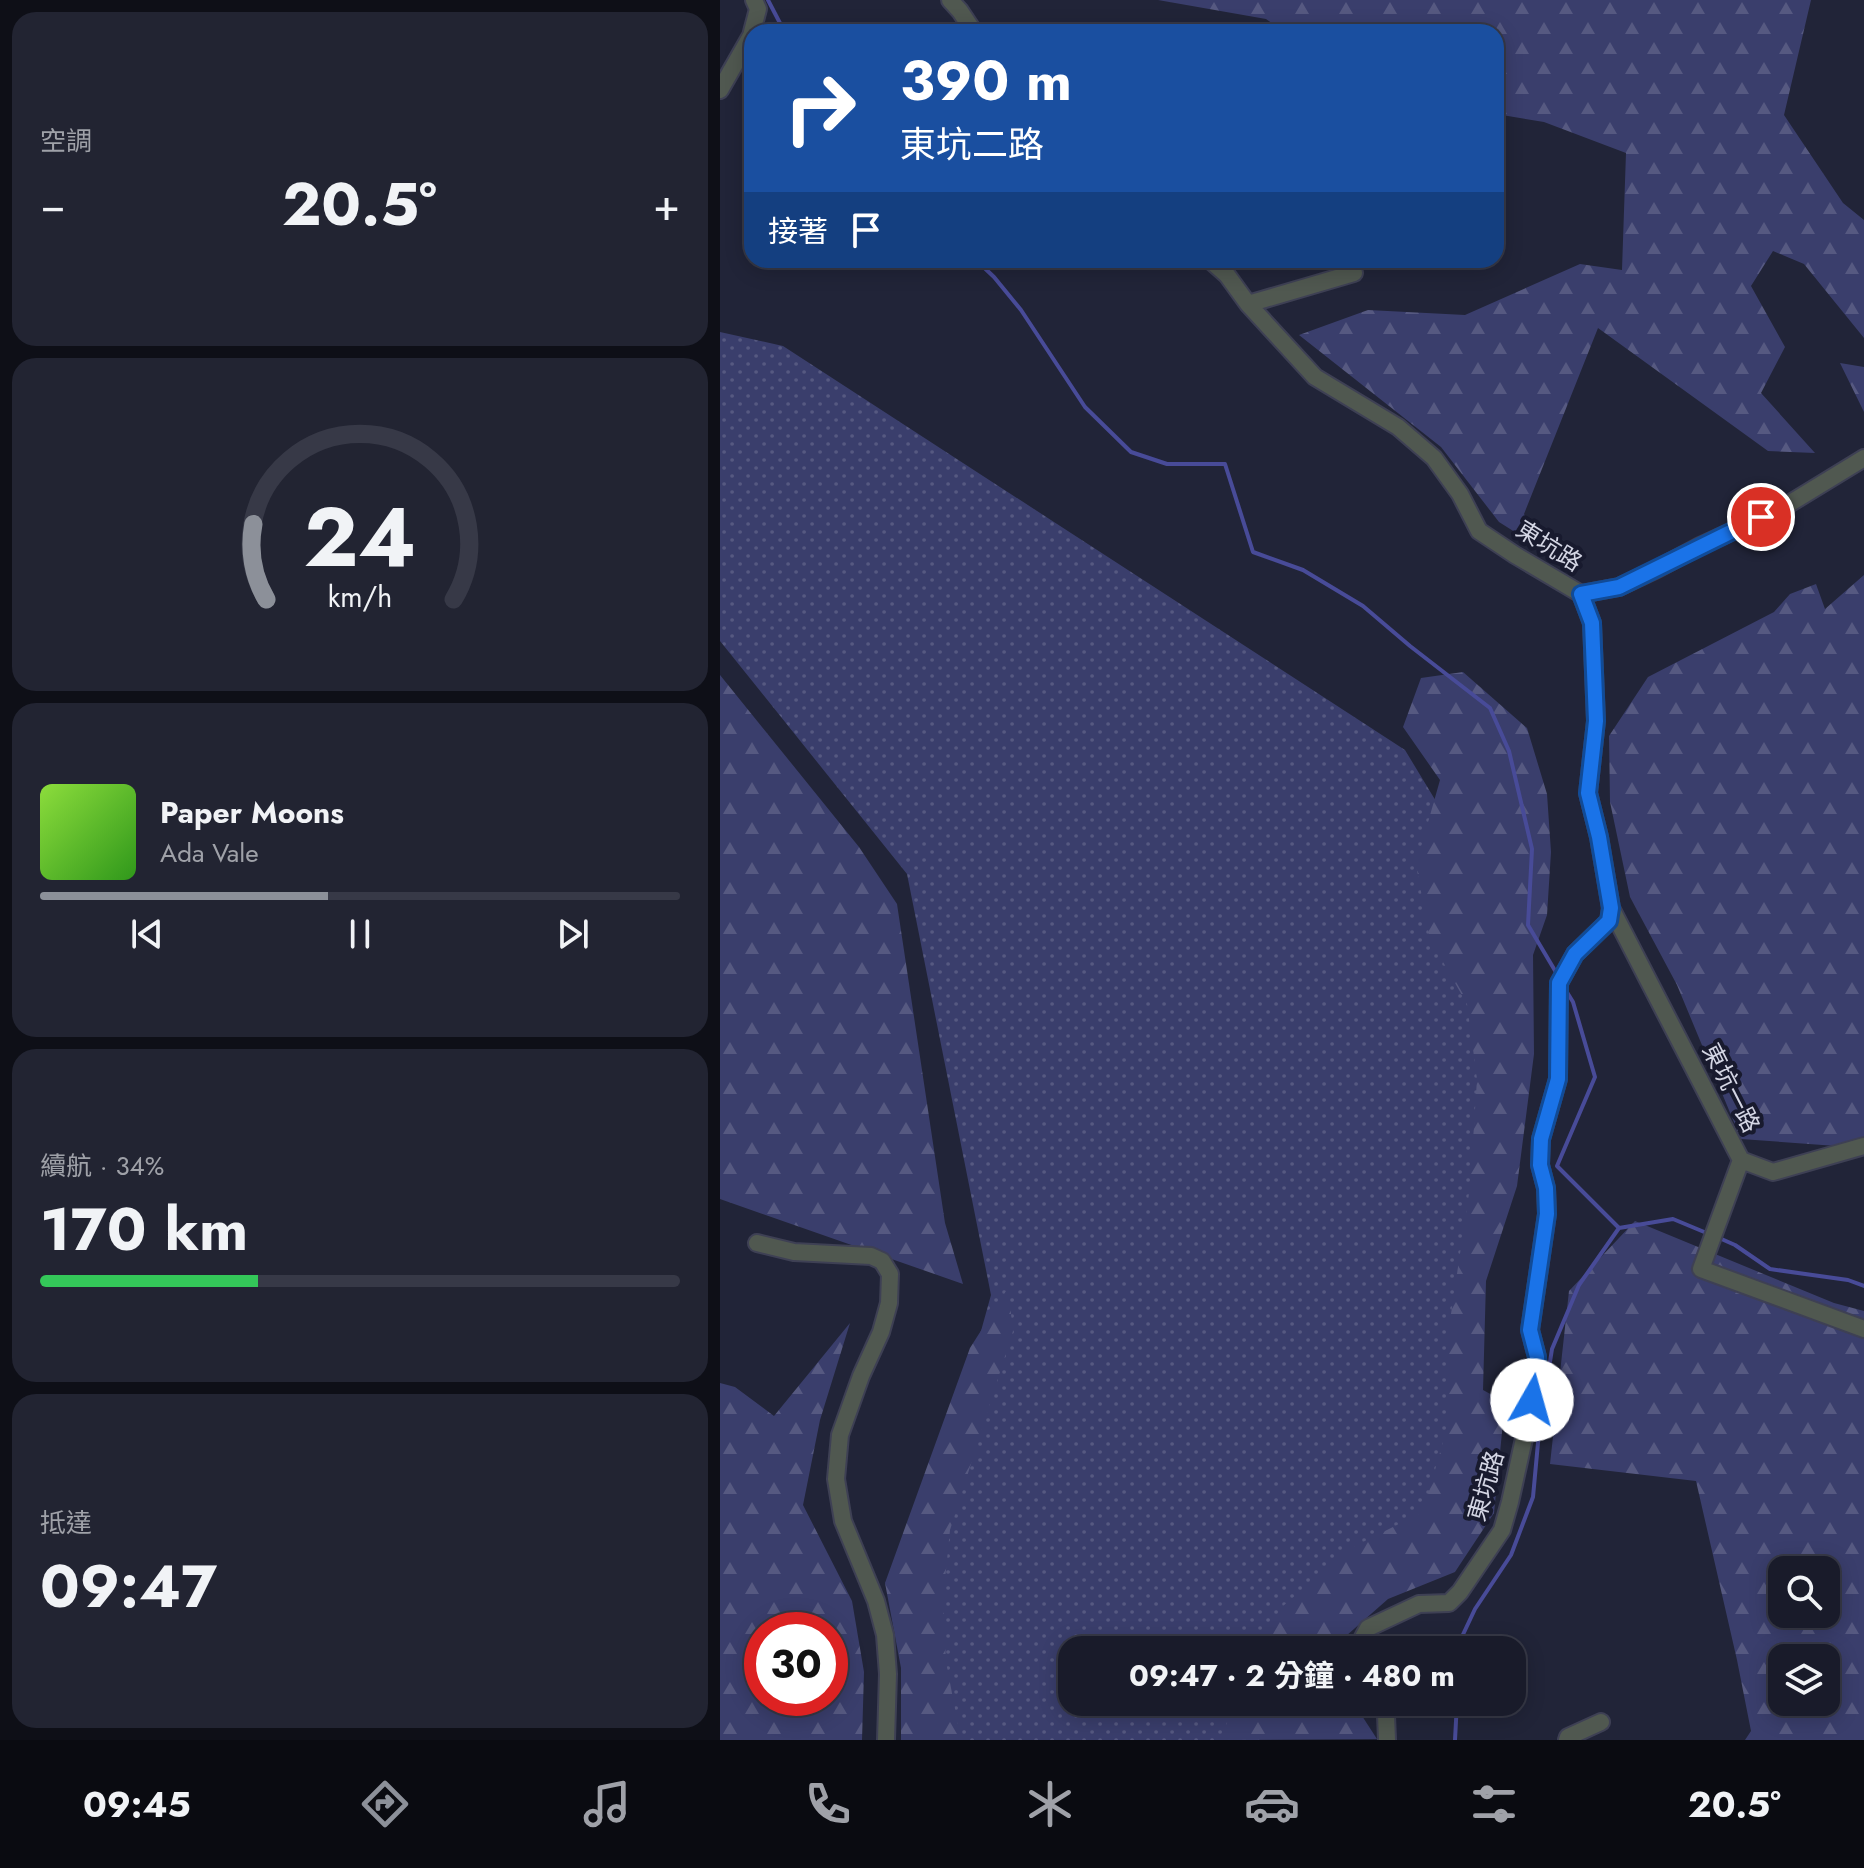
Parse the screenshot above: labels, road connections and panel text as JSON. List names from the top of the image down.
{
  "streets": {
    "street": ["東坑路", "東坑一路"]
  },
  "crossings": [
    ["東坑路", "東坑一路"]
  ],
  "page": {
    "tile": [
      "空調",
      ["續航 · 34%", "170 km"],
      ["抵達", "09:47"]
    ],
    "turn": ["390 m", "東坑二路"],
    "heat": ["−", "20.5°", "+"],
    "then": "接著",
    "song": ["Paper Moons", "Ada Vale"],
    "limit": "30",
    "trip": "09:47 · 2 分鐘 · 480 m",
    "tabs": ["09:45", "20.5°"],
    "gauge": ["24", "km/h"]
  }
}
